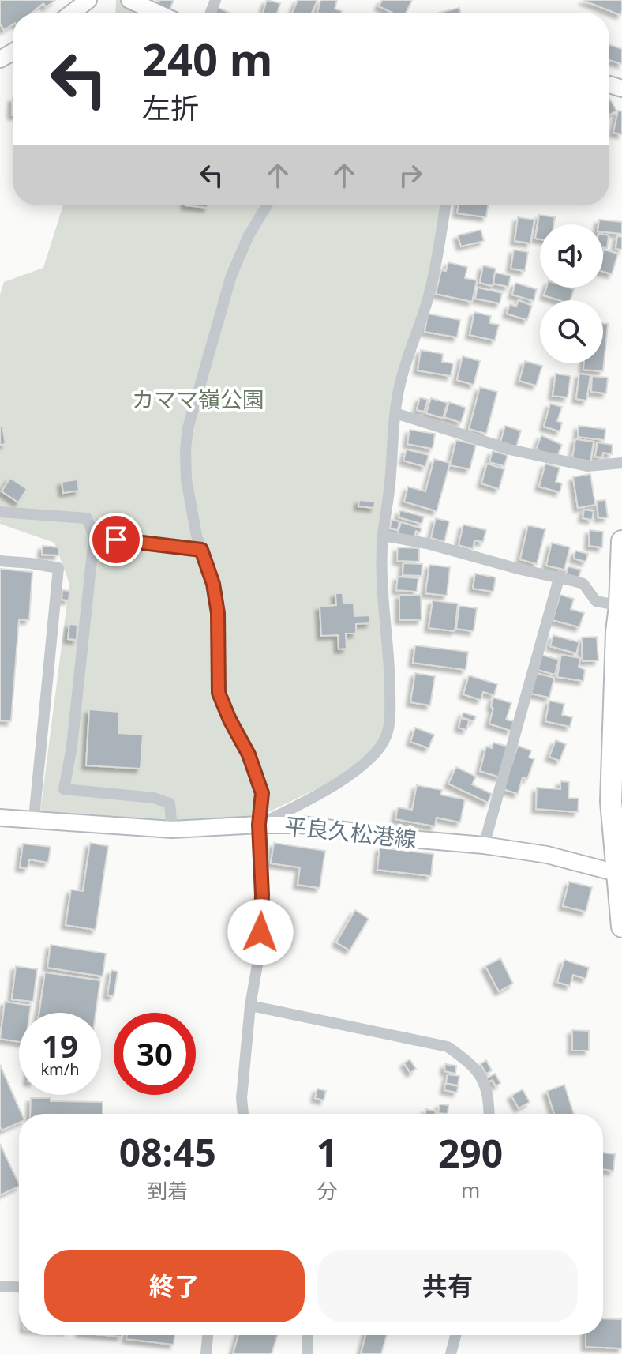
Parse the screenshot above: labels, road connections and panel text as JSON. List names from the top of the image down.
{
  "streets": {
    "main road": ["平良久松港線"]
  },
  "parks": ["カママ嶺公園"],
  "page": {
    "turn": ["240 m", "左折"],
    "speed": "19 km/h",
    "limit": "30",
    "eta": [
      "08:45",
      "到着",
      "1",
      "分",
      "290",
      "m"
    ],
    "buttons": ["終了", "共有"]
  }
}
